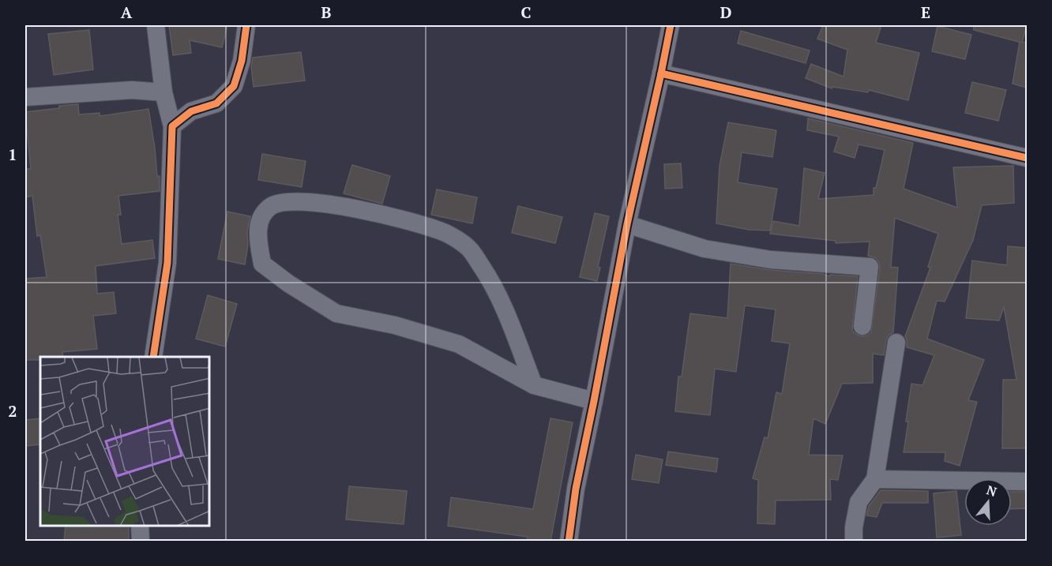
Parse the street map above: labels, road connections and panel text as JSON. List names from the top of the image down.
{
  "north": "top",
  "grid": {
    "columns": [
      "A",
      "B",
      "C",
      "D",
      "E"
    ],
    "rows": ["1", "2"]
  }
}
